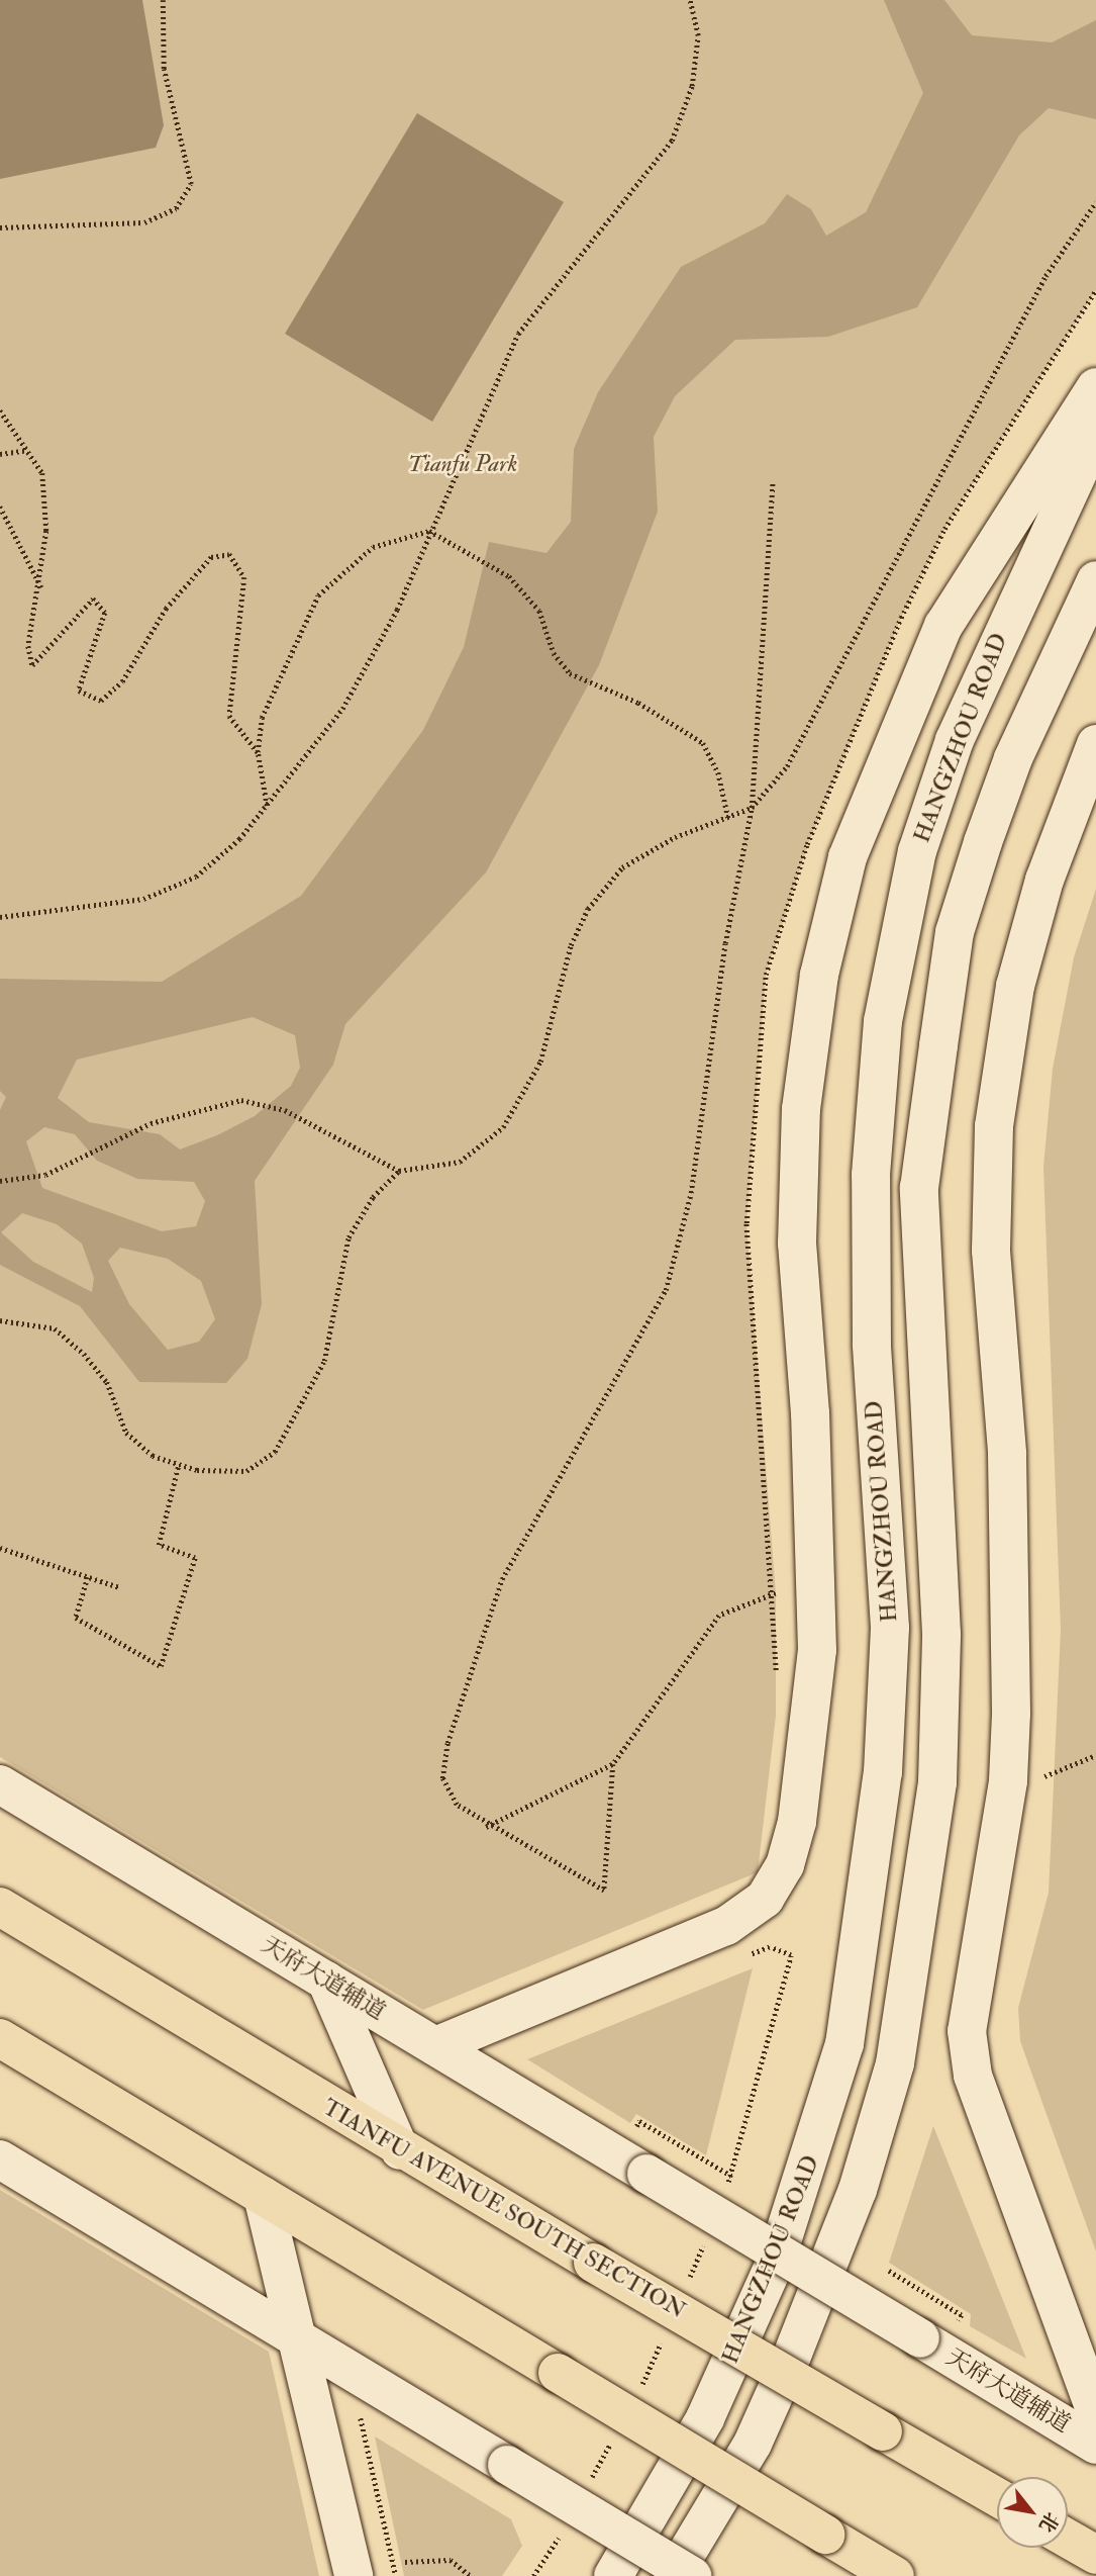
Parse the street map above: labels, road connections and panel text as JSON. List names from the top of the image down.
{
  "streets": {
    "highway": ["TIANFU AVENUE SOUTH SECTION"],
    "main road": ["HANGZHOU ROAD", "天府大道辅道"]
  },
  "parks": ["Tianfu Park"],
  "north": "bottom right"
}
